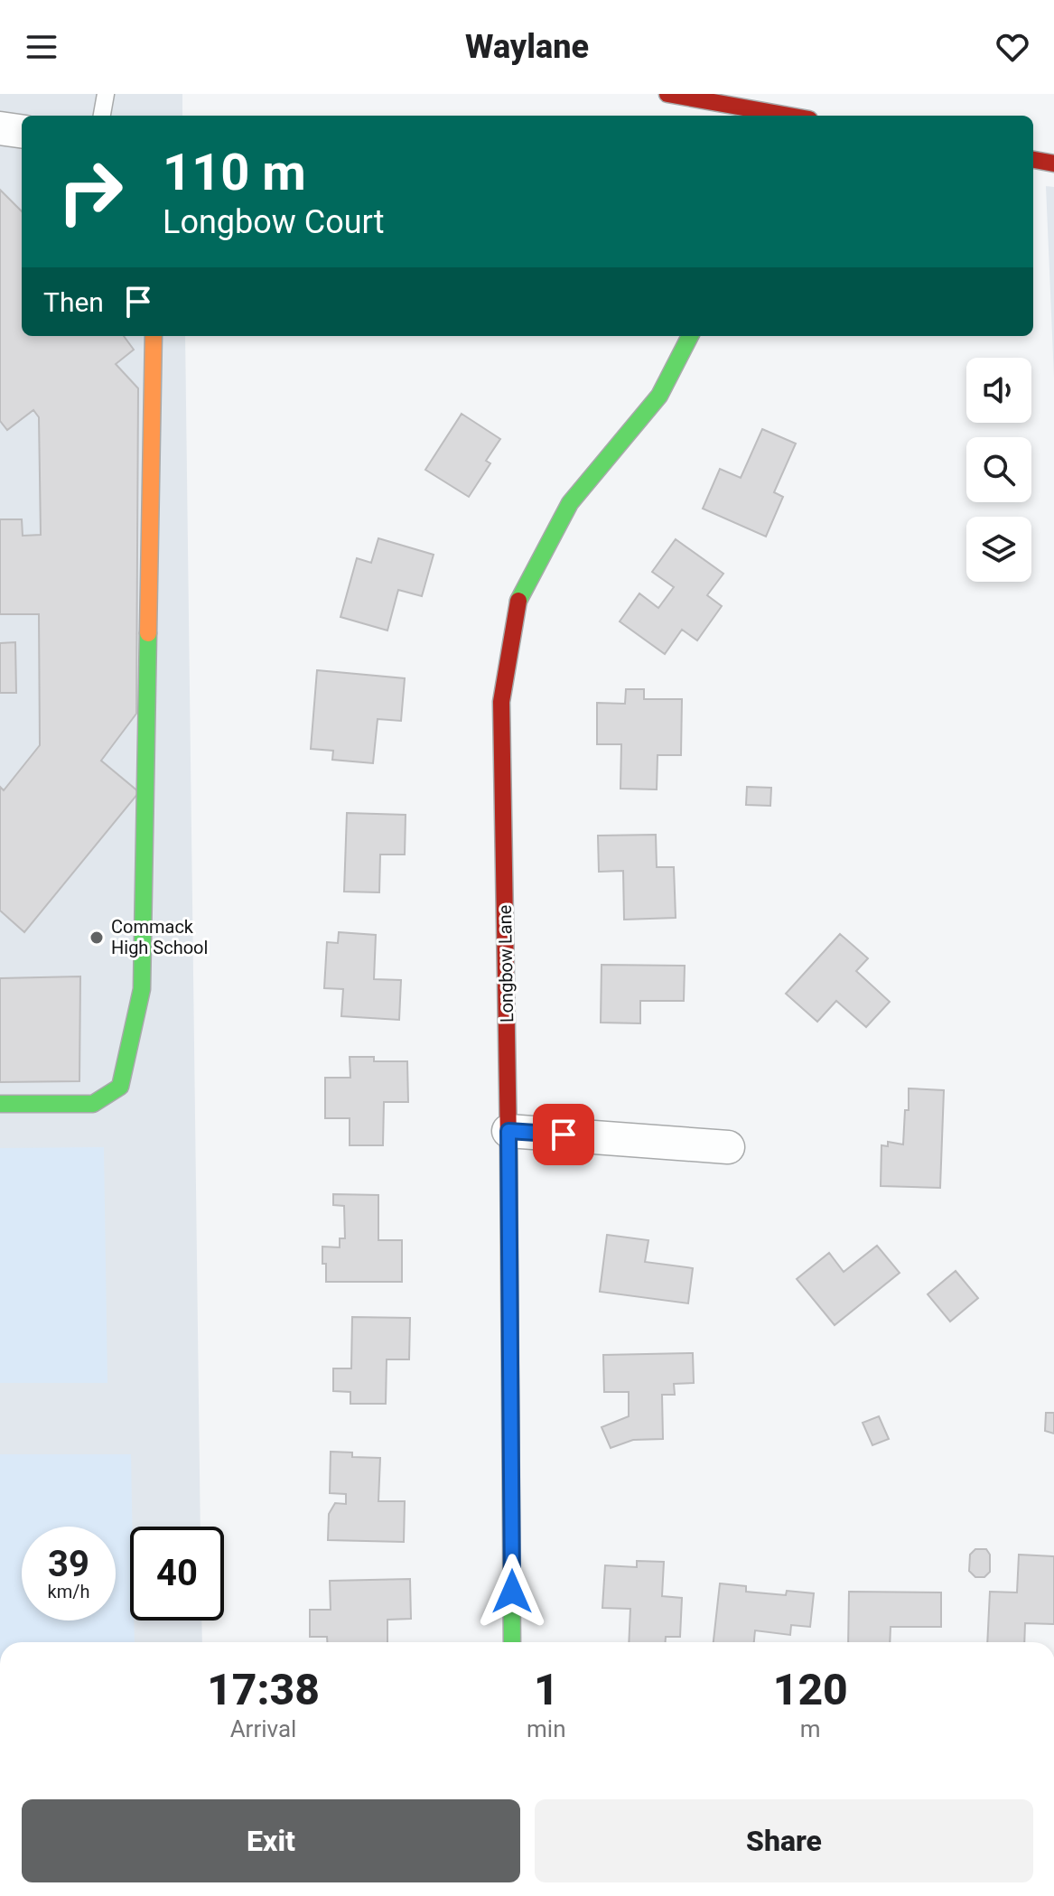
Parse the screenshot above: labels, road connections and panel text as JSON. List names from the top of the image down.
{
  "streets": {
    "street": ["Longbow Lane"]
  },
  "places": ["Commack High School"],
  "page": {
    "header": "Waylane",
    "turn": ["110 m", "Longbow Court"],
    "then": "Then",
    "speed": "39 km/h",
    "limit": "40",
    "eta": [
      "17:38",
      "Arrival",
      "1",
      "min",
      "120",
      "m"
    ],
    "buttons": ["Exit", "Share"]
  }
}
